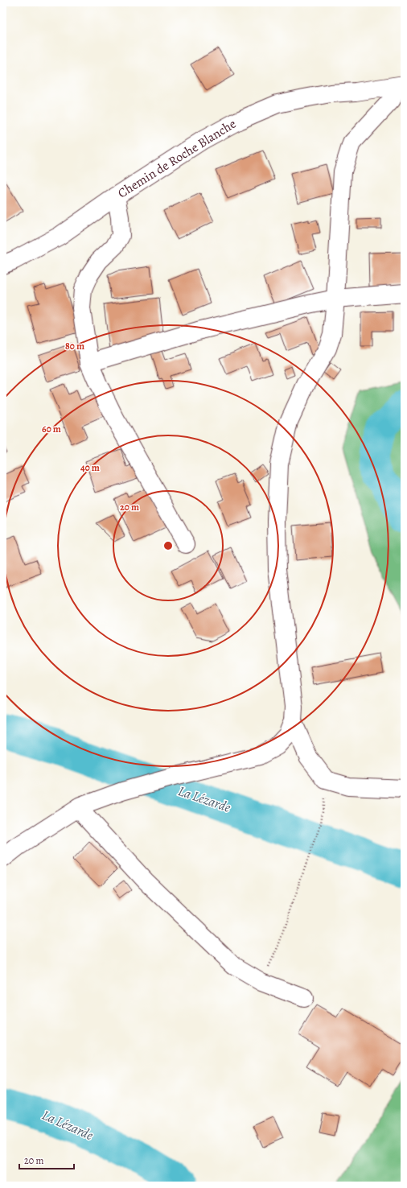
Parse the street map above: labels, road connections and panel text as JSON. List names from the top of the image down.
{
  "streets": {
    "street": ["Chemin de Roche Blanche"]
  },
  "water": ["La Lézarde"],
  "scale_bar": "20 m",
  "rings": [
    "80 m",
    "60 m",
    "40 m",
    "20 m"
  ]
}
